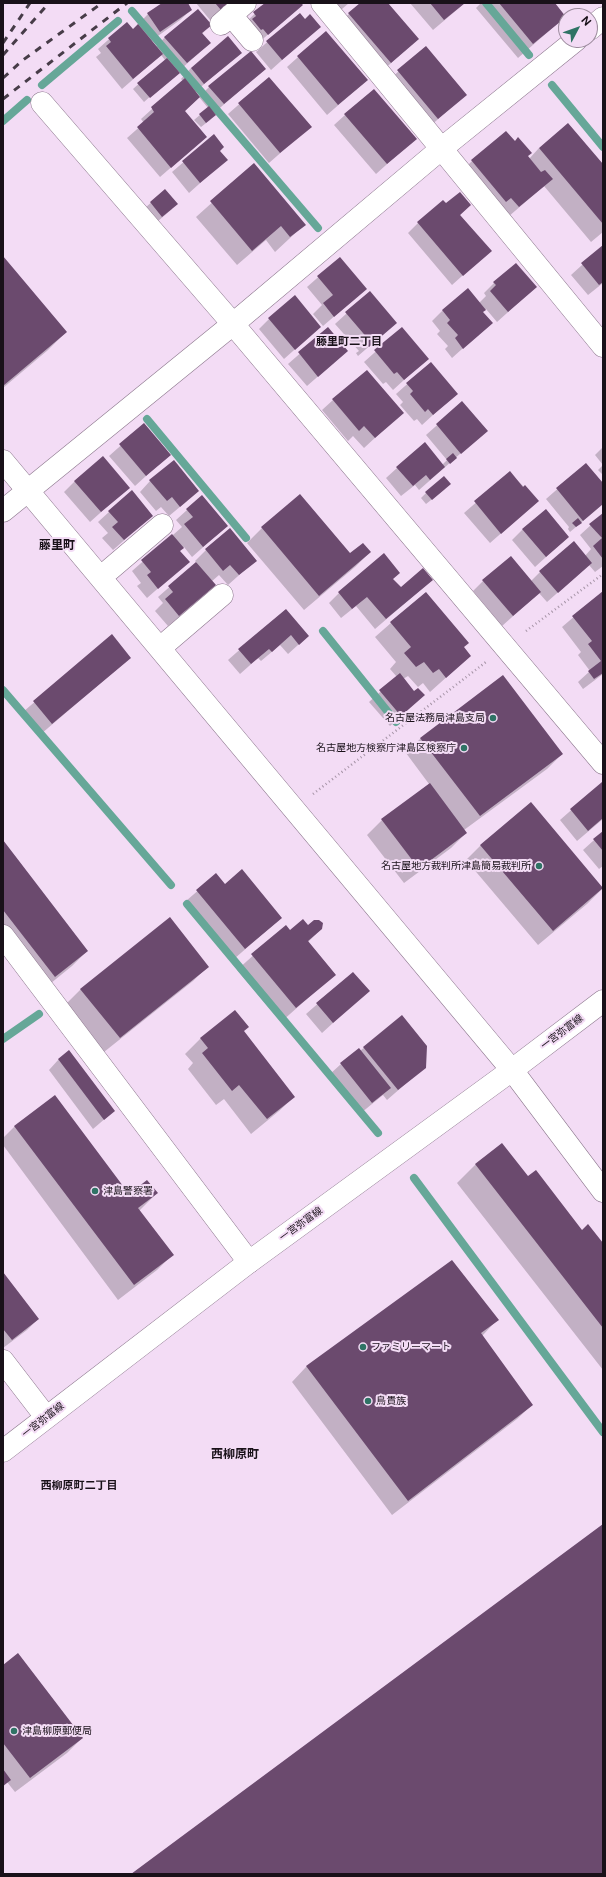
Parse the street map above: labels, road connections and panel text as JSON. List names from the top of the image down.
{
  "streets": {
    "street": ["一宮弥富線"]
  },
  "districts": [
    "藤里町二丁目",
    "藤里町",
    "西柳原町",
    "西柳原町二丁目"
  ],
  "places": [
    "名古屋法務局津島支局",
    "名古屋地方検察庁津島区検察庁",
    "名古屋地方裁判所津島簡易裁判所",
    "津島警察署",
    "ファミリーマート",
    "鳥貴族",
    "津島柳原郵便局"
  ],
  "north": "top right"
}
